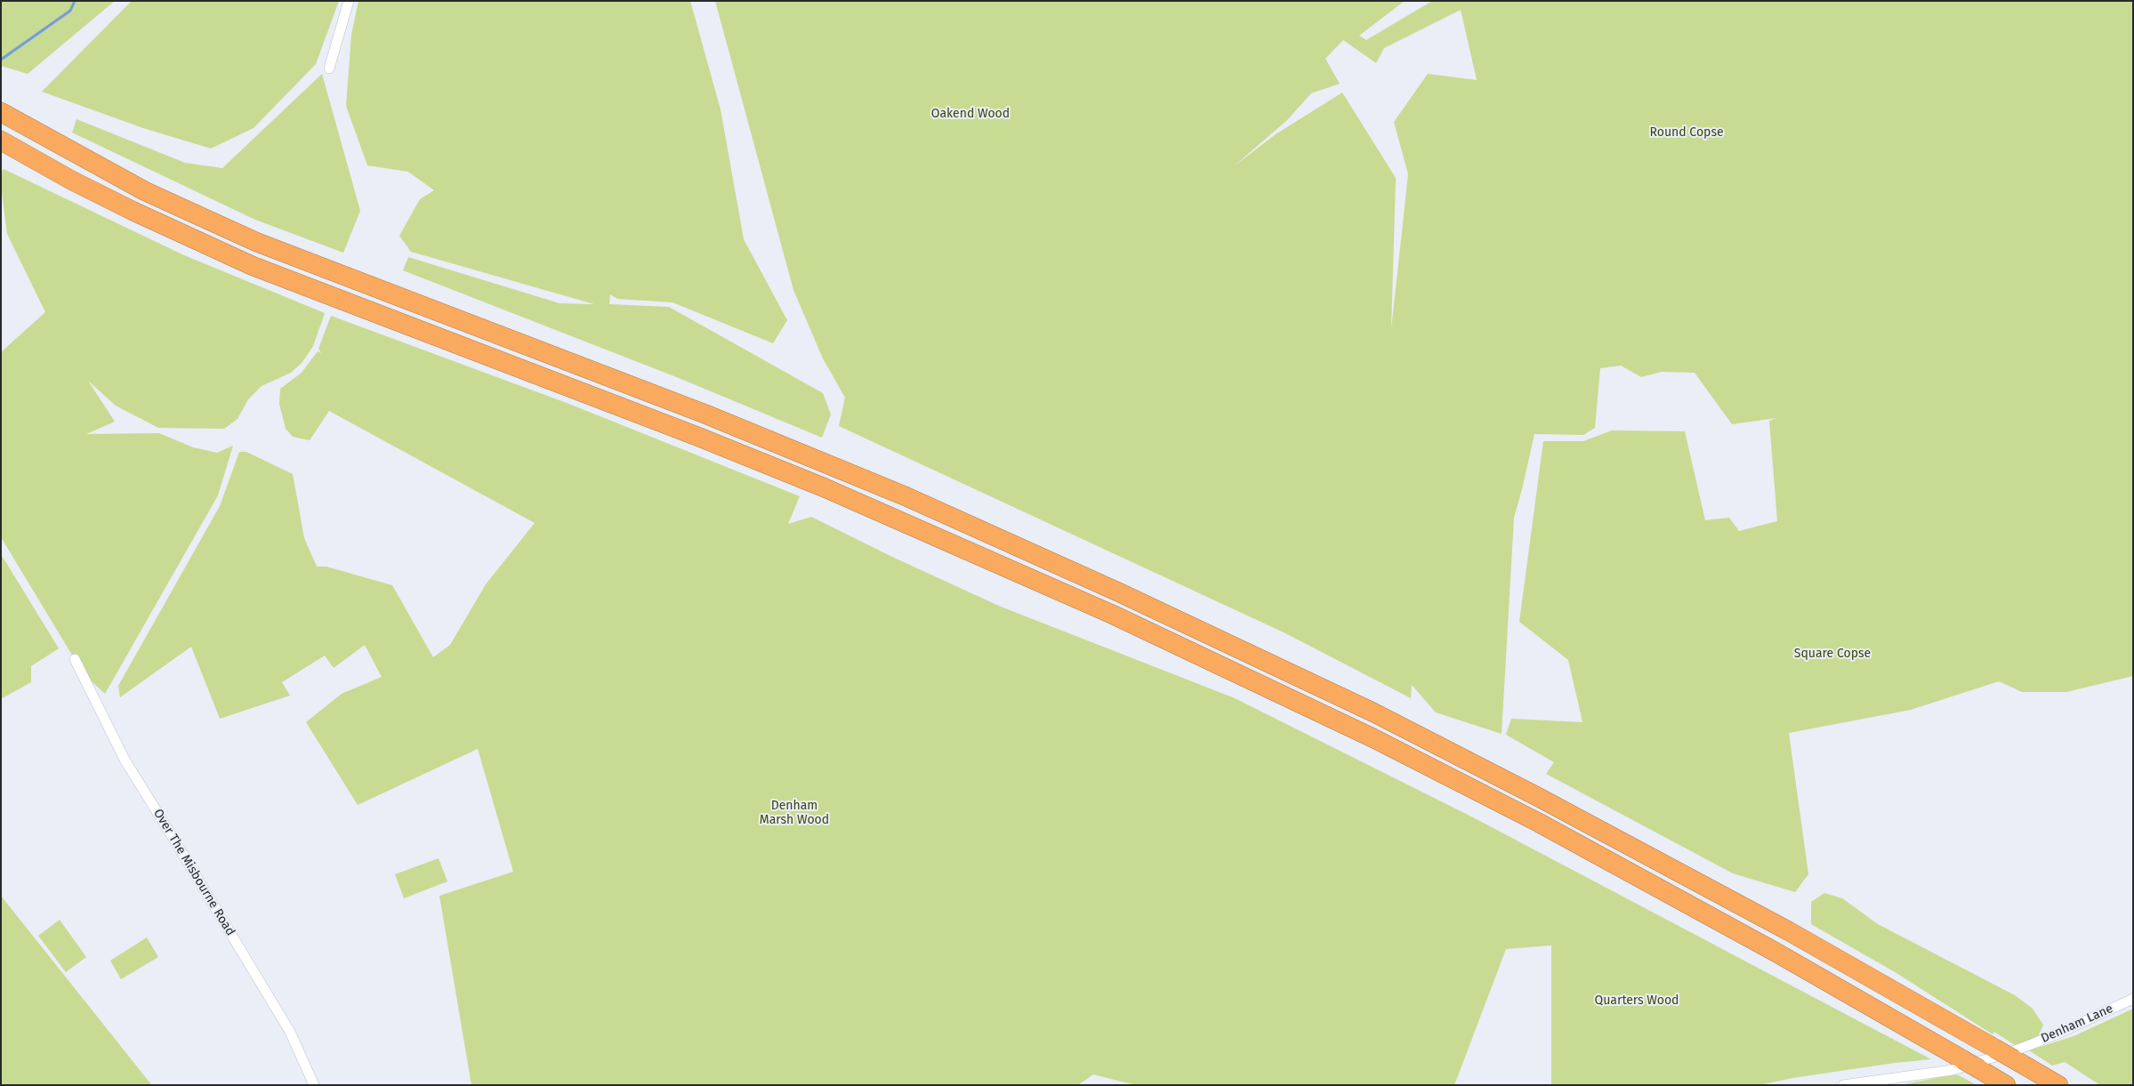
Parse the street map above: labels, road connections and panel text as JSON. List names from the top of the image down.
{
  "streets": {
    "street": ["Over The Misbourne Road", "Denham Lane"]
  },
  "parks": [
    "Oakend Wood",
    "Round Copse",
    "Square Copse",
    "Denham Marsh Wood",
    "Quarters Wood"
  ]
}
